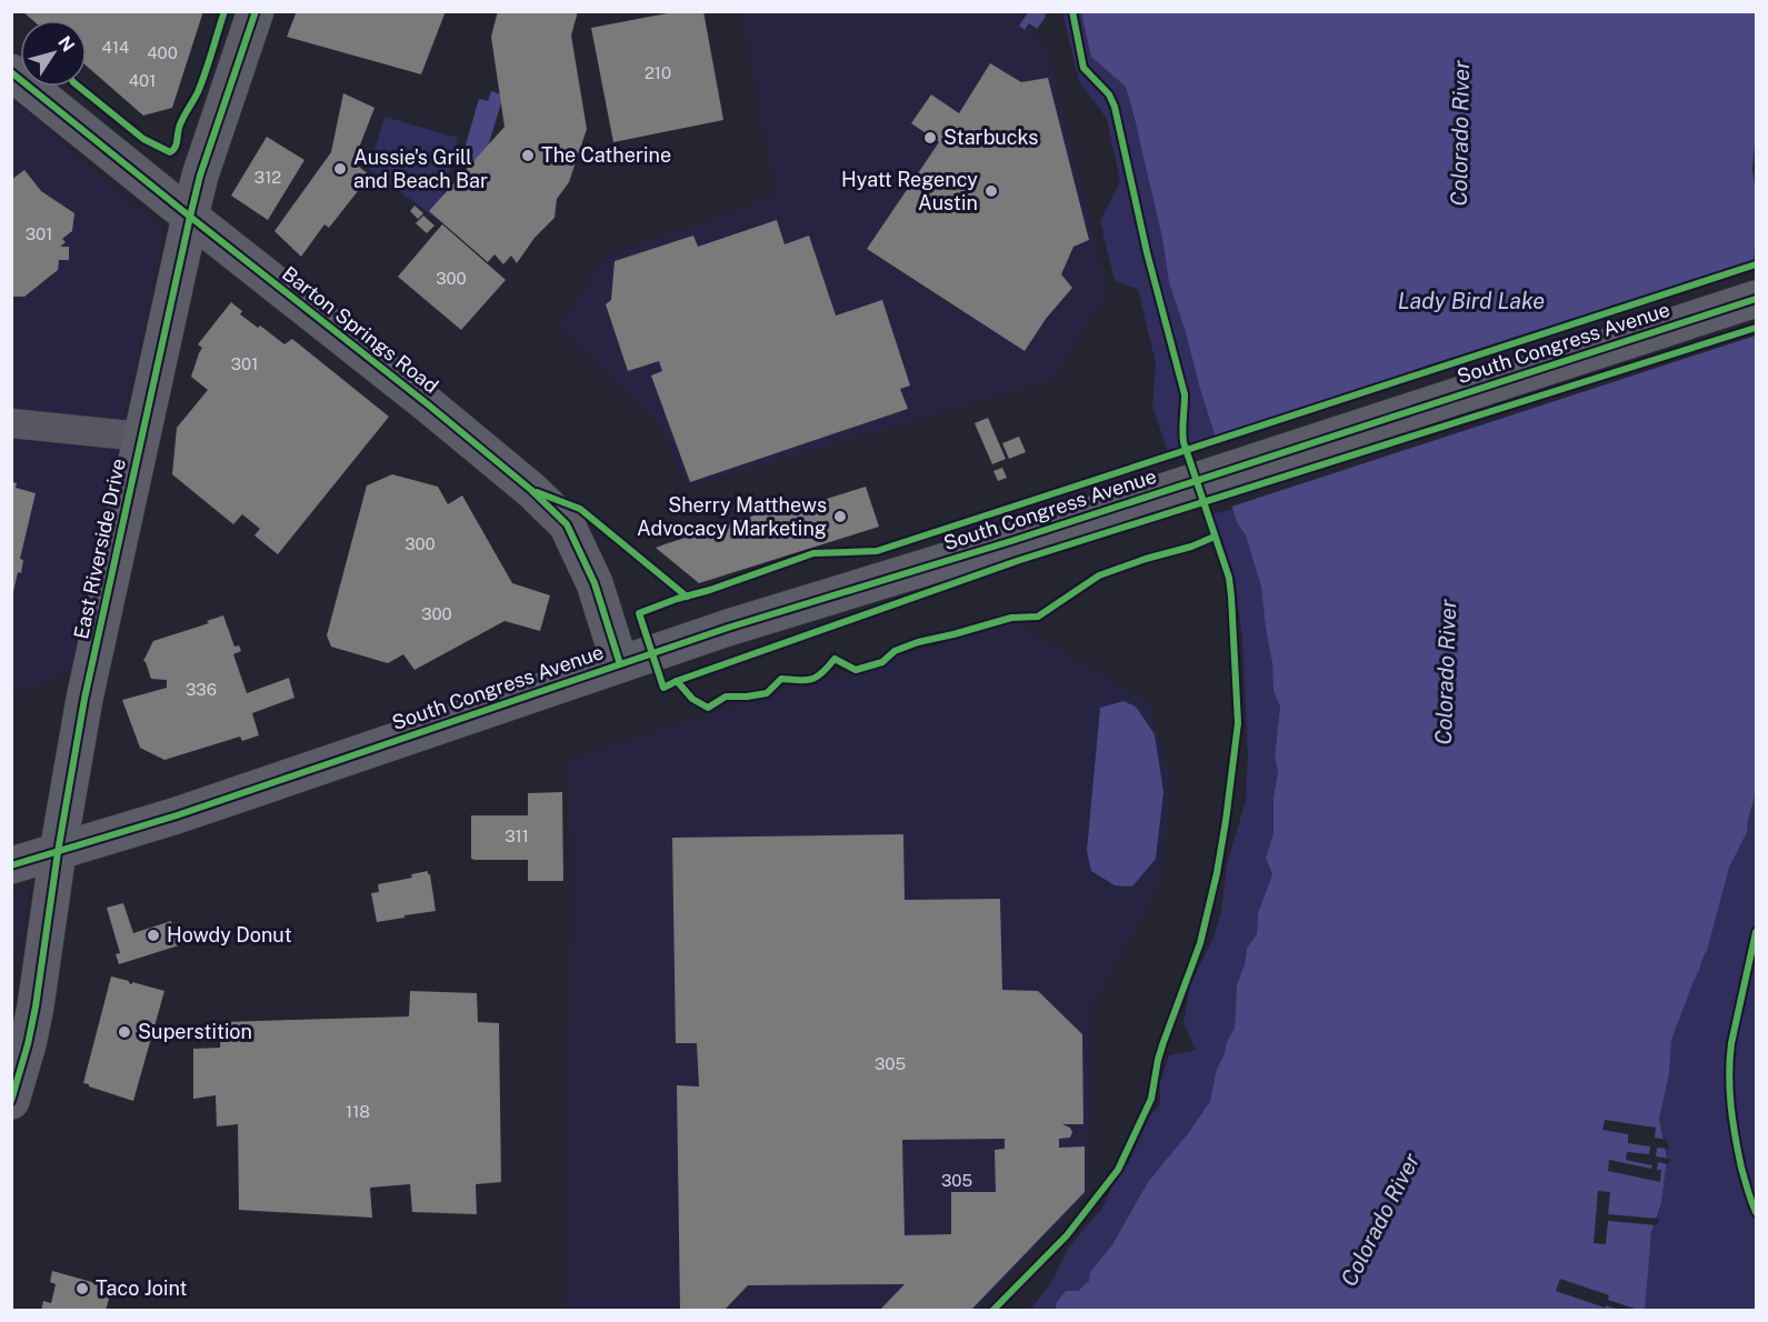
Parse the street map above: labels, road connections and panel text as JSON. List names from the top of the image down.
{
  "streets": {
    "main road": ["Barton Springs Road", "South Congress Avenue", "East Riverside Drive"]
  },
  "crossings": [
    ["Barton Springs Road", "South Congress Avenue"],
    ["Barton Springs Road", "East Riverside Drive"],
    ["South Congress Avenue", "East Riverside Drive"]
  ],
  "water": ["Colorado River", "Lady Bird Lake"],
  "places": [
    "Starbucks",
    "The Catherine",
    "Aussie's Grill and Beach Bar",
    "Hyatt Regency Austin",
    "Sherry Matthews Advocacy Marketing",
    "Howdy Donut",
    "Superstition",
    "Taco Joint"
  ],
  "house_numbers": [
    "414",
    "400",
    "210",
    "401",
    "312",
    "301",
    "300",
    "301",
    "300",
    "300",
    "336",
    "311",
    "305",
    "118",
    "305"
  ],
  "north": "top right"
}
